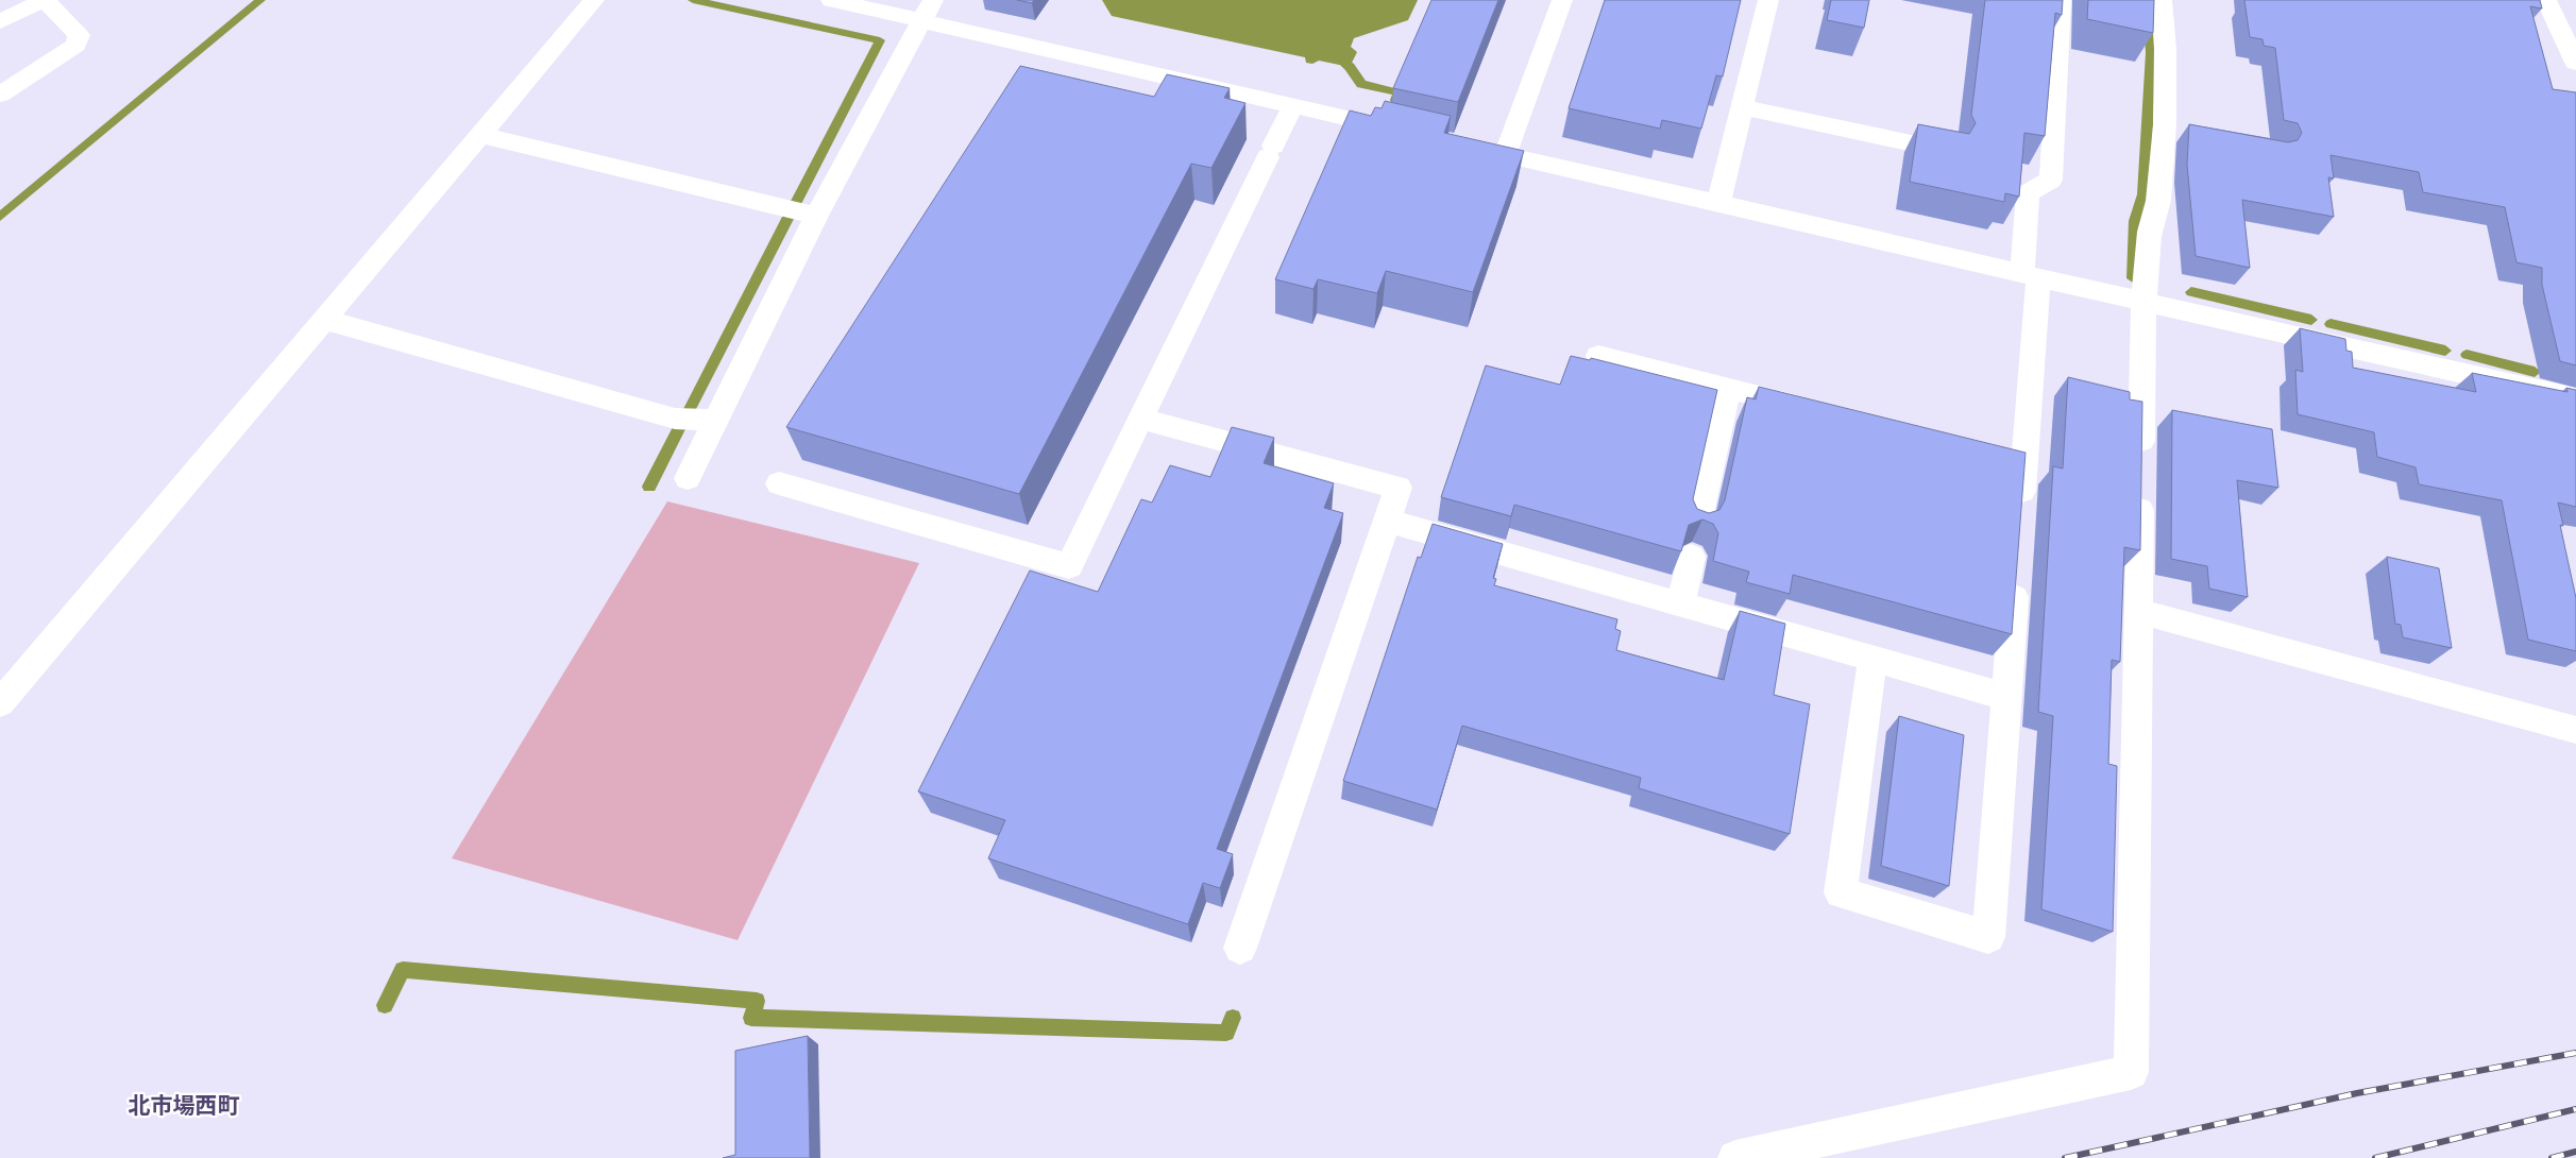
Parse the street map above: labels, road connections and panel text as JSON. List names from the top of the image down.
{
  "districts": ["北市場西町"]
}
